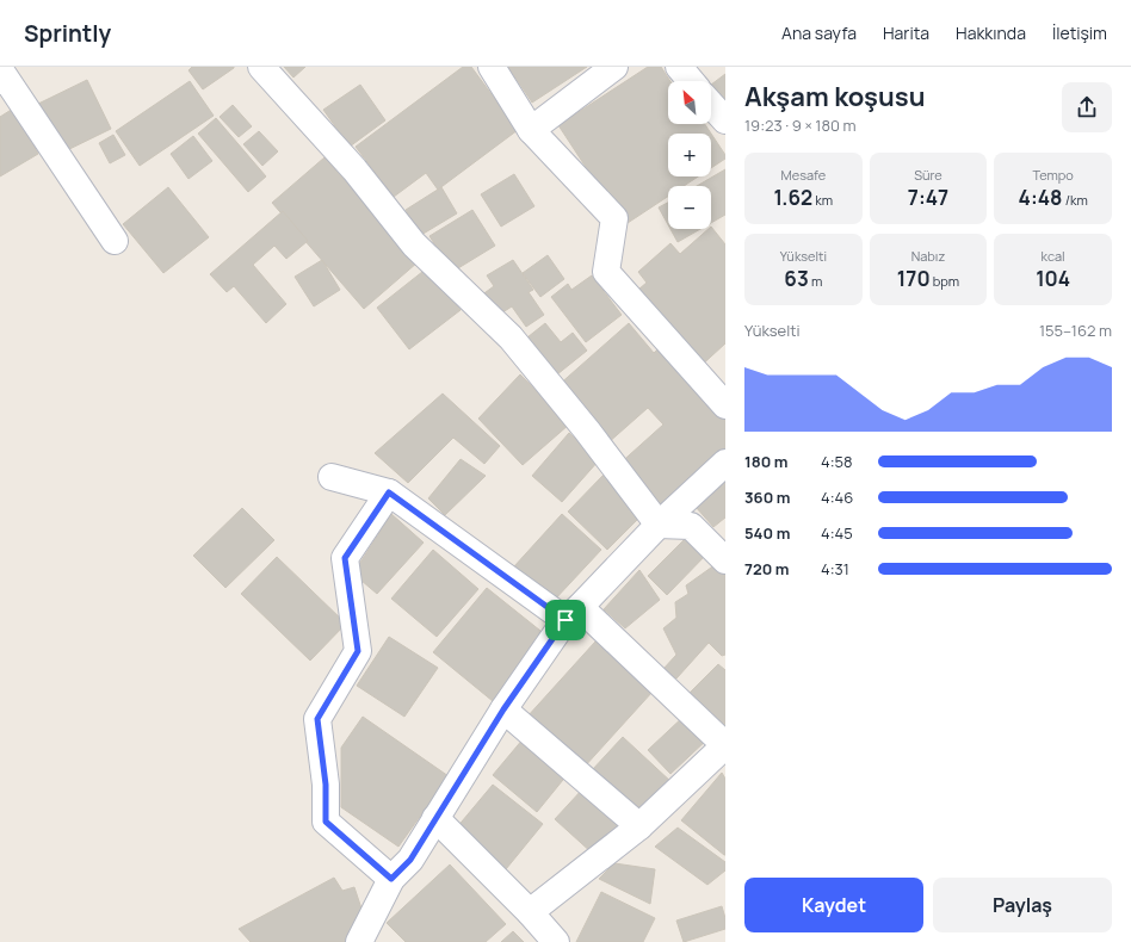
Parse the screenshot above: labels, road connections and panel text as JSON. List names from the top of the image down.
{
  "north": "top left",
  "page": {
    "header": "Sprintly",
    "nav": [
      "Ana sayfa",
      "Harita",
      "Hakkında",
      "İletişim"
    ],
    "heading": ["Akşam koşusu", "19:23 · 9 × 180 m"],
    "map_buttons": ["+", "−"],
    "stats": [
      ["Mesafe", "1.62 km"],
      ["Süre", "7:47"],
      ["Tempo", "4:48 /km"],
      ["Yükselti", "63 m"],
      ["Nabız", "170 bpm"],
      ["kcal", "104"]
    ],
    "chart": ["Yükselti", "155–162 m"],
    "list": [
      {
        "name": "180 m",
        "note": "4:58"
      },
      {
        "name": "360 m",
        "note": "4:46"
      },
      {
        "name": "540 m",
        "note": "4:45"
      },
      {
        "name": "720 m",
        "note": "4:31"
      }
    ],
    "buttons": ["Kaydet", "Paylaş"]
  }
}
